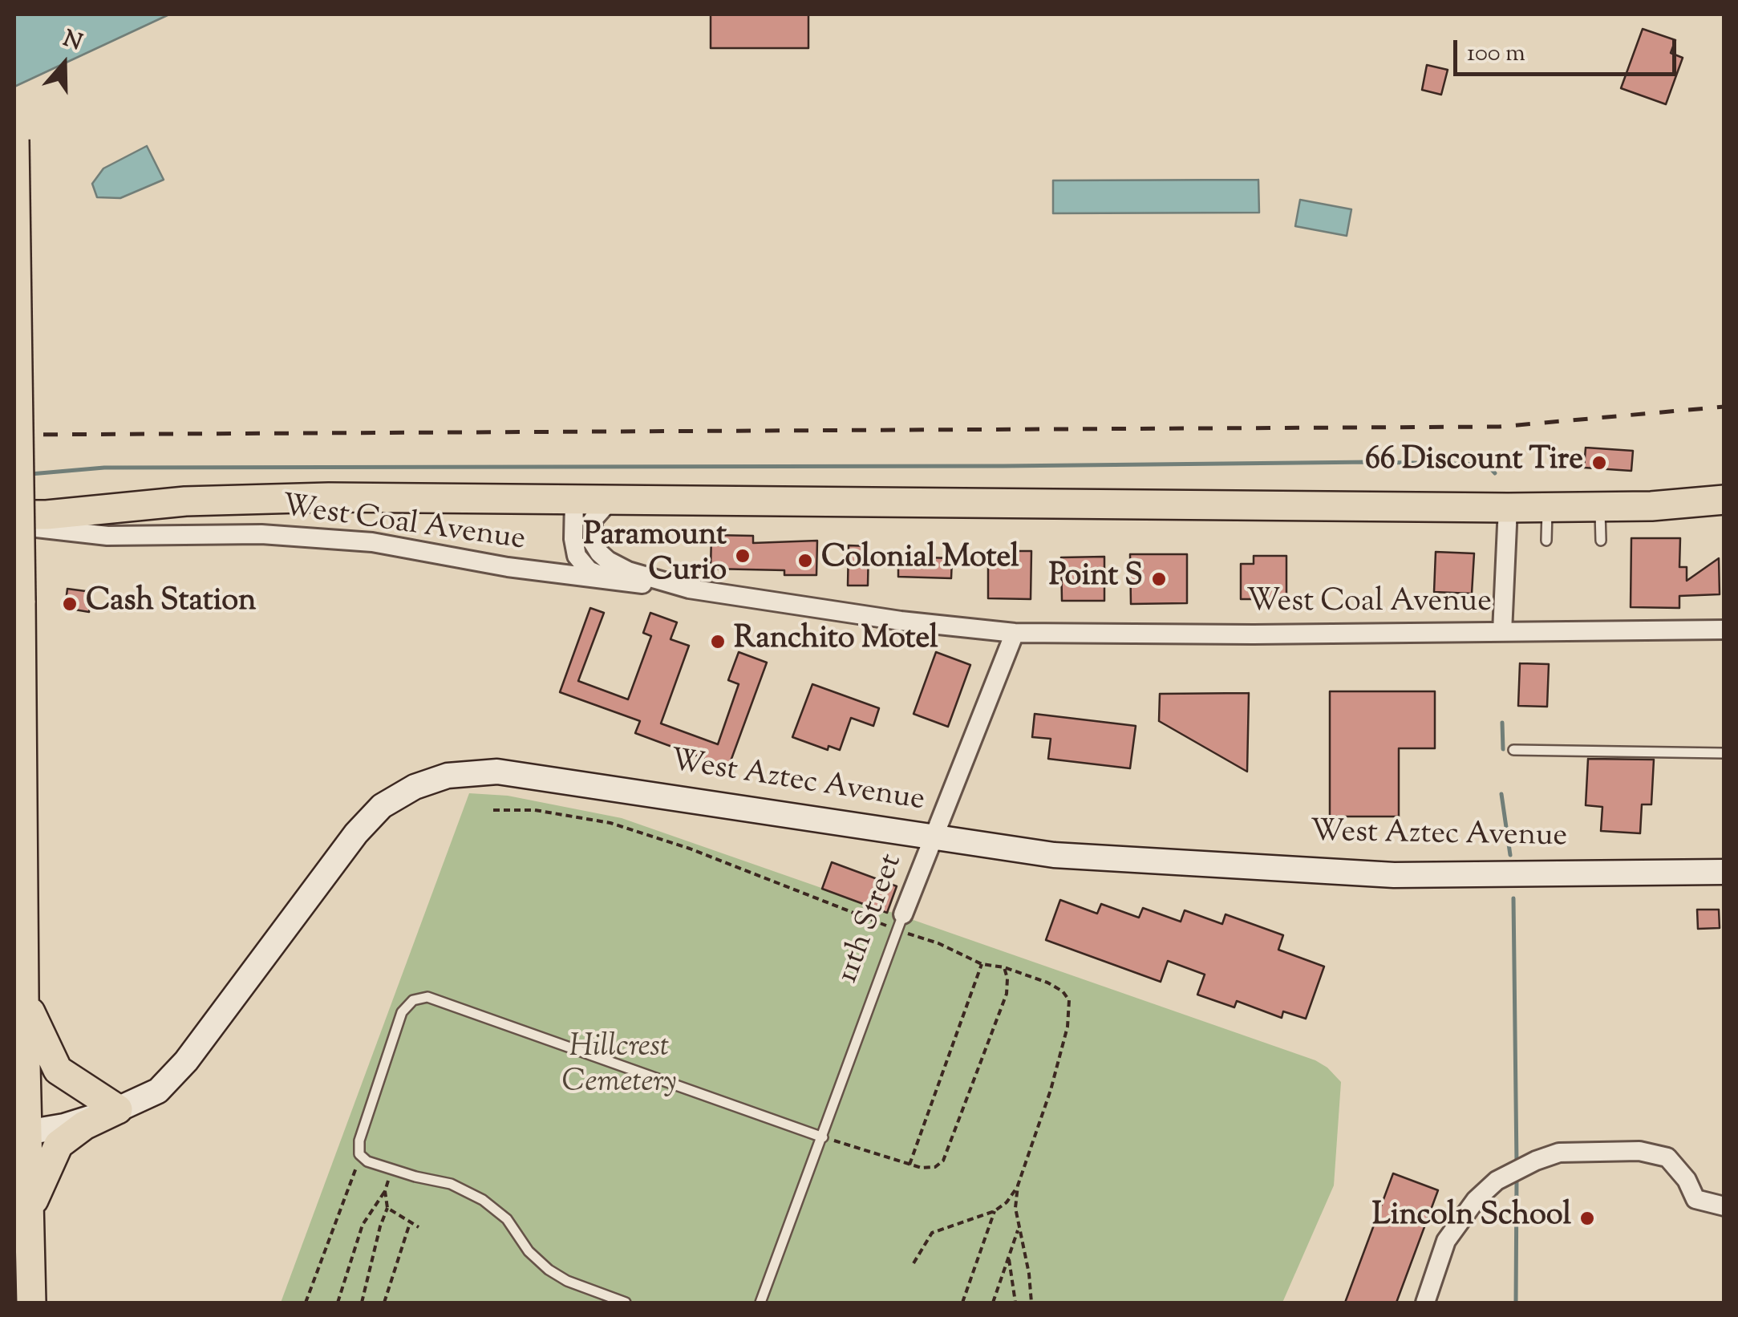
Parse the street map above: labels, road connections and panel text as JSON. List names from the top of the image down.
{
  "streets": {
    "main road": ["West Aztec Avenue"],
    "street": ["West Coal Avenue", "11th Street"]
  },
  "crossings": [
    ["West Coal Avenue", "11th Street"],
    ["West Aztec Avenue", "11th Street"]
  ],
  "parks": ["Hillcrest Cemetery"],
  "places": [
    "66 Discount Tire",
    "Paramount Curio",
    "Colonial Motel",
    "Point S",
    "Cash Station",
    "Ranchito Motel",
    "Lincoln School"
  ],
  "scale_bar": "100 m",
  "north": "top"
}
